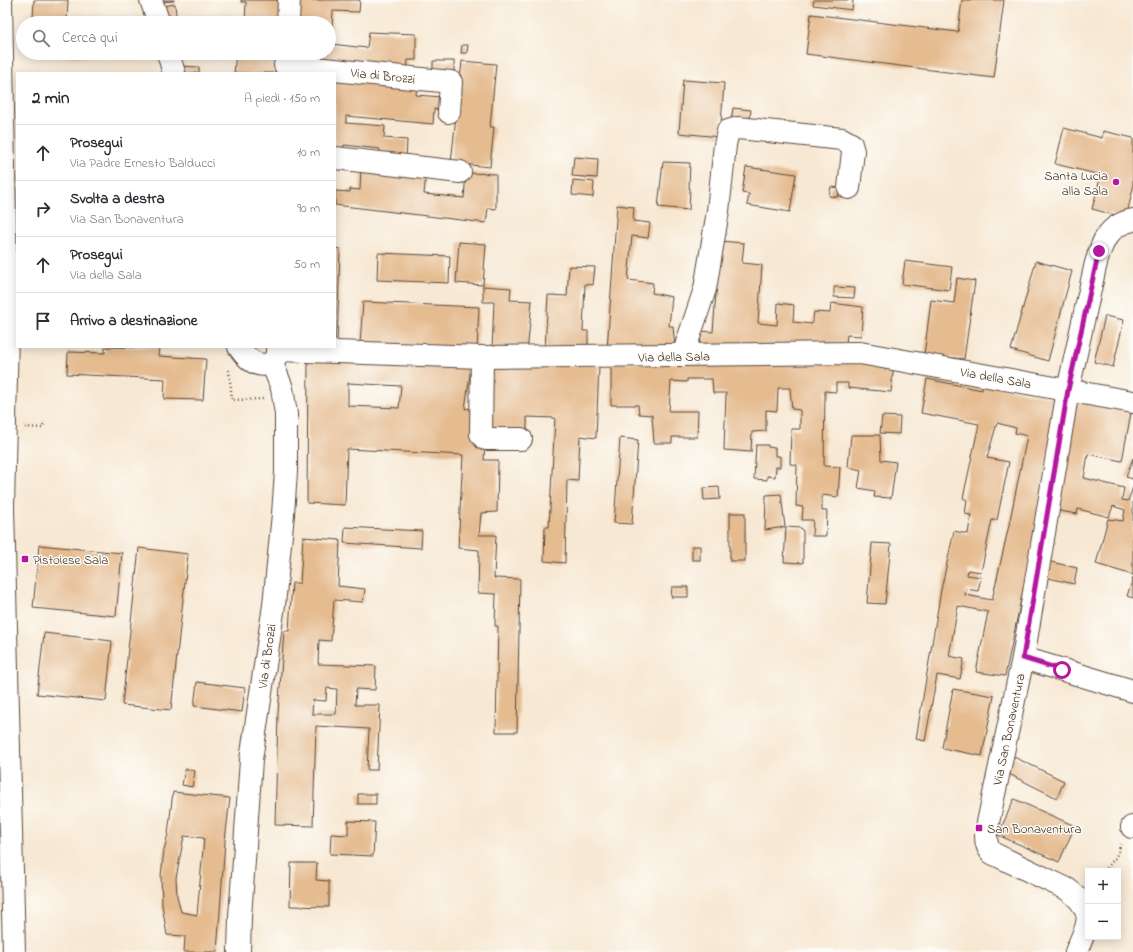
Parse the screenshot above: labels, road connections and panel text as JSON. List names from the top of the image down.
{
  "streets": {
    "street": ["Via di Brozzi", "Via della Sala", "Via San Bonaventura"]
  },
  "crossings": [
    ["Via di Brozzi", "Via della Sala"],
    ["Via della Sala", "Via San Bonaventura"]
  ],
  "places": {
    "other": ["Santa Lucia alla Sala"],
    "transit": ["Pistoiese Sala", "San Bonaventura"]
  },
  "page": {
    "search": "Cerca qui",
    "heading": ["2 min", "A piedi · 150 m"],
    "list": [
      ["Prosegui", "Via Padre Ernesto Balducci", "10 m"],
      ["Svolta a destra", "Via San Bonaventura", "90 m"],
      ["Prosegui", "Via della Sala", "50 m"],
      "Arrivo a destinazione"
    ],
    "map_buttons": ["+", "−"]
  }
}
